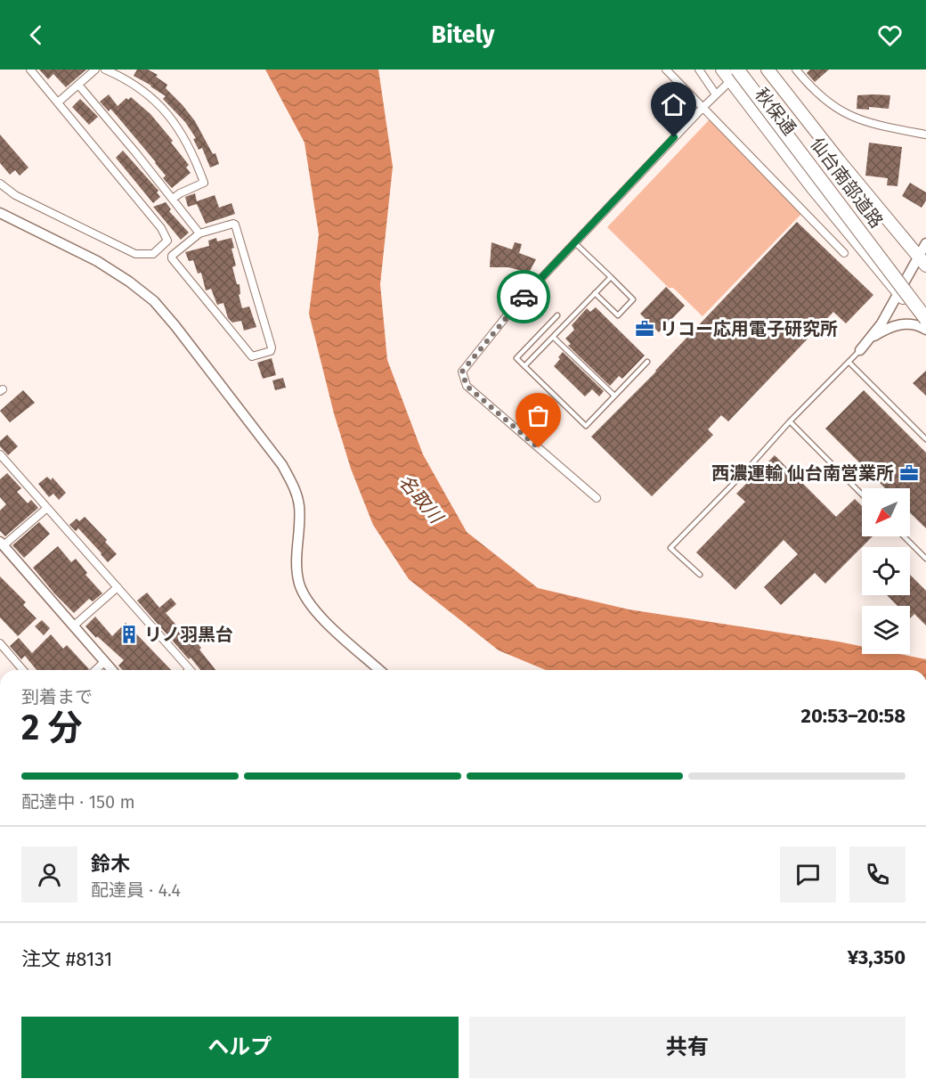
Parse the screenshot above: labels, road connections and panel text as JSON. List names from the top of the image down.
{
  "streets": {
    "highway": ["秋保通", "仙台南部道路"]
  },
  "crossings": [
    ["秋保通", "仙台南部道路"]
  ],
  "water": ["名取川"],
  "places": {
    "office": ["リコー応用電子研究所", "西濃運輸 仙台南営業所"],
    "building": ["リノ羽黒台"]
  },
  "north": "bottom left",
  "page": {
    "header": "Bitely",
    "heading": ["2 分", "到着まで", "20:53–20:58"],
    "panel": [
      "鈴木",
      "配達員 · 4.4",
      "注文 #8131",
      "¥3,350"
    ],
    "bar": "配達中 · 150 m",
    "buttons": ["ヘルプ", "共有"]
  }
}
